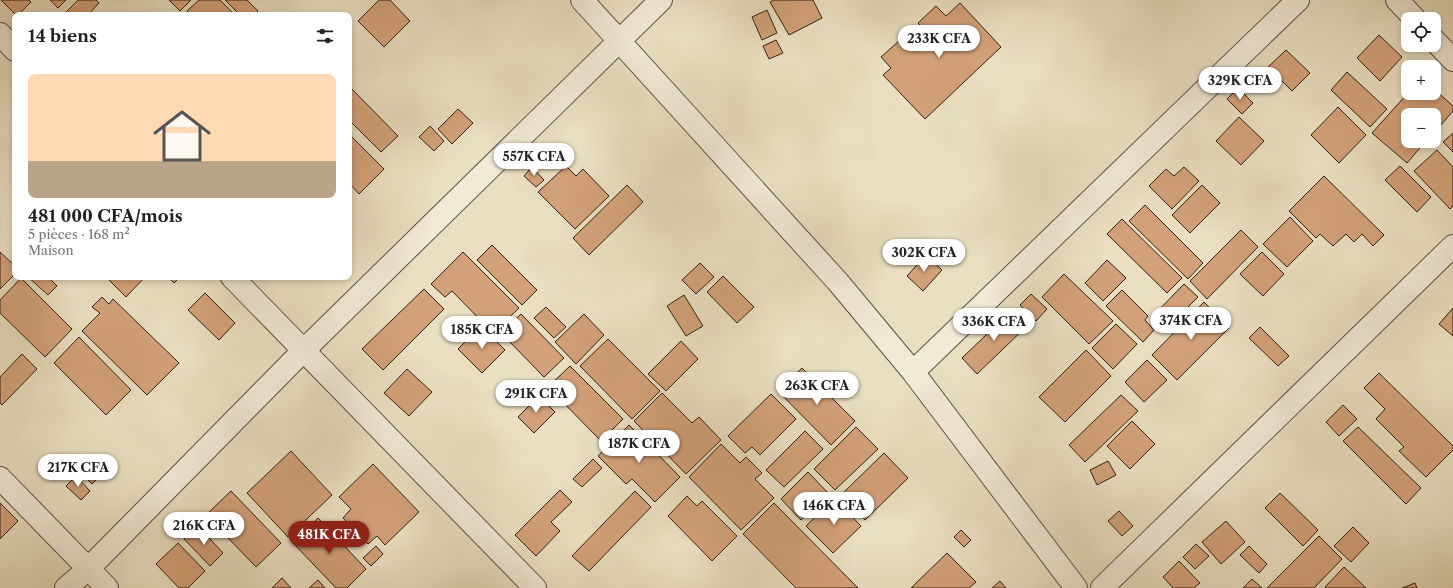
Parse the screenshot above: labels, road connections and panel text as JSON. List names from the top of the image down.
{
  "page": {
    "map_buttons": ["+", "−"],
    "heading": "14 biens",
    "price": [
      "233K CFA",
      "329K CFA",
      "557K CFA",
      "302K CFA",
      "374K CFA",
      "336K CFA",
      "185K CFA",
      "263K CFA",
      "291K CFA",
      "187K CFA",
      "217K CFA",
      "146K CFA",
      "216K CFA",
      "481K CFA"
    ],
    "list": [
      {
        "name": "481 000 CFA/mois",
        "note": "5 pièces · 168 m² · Maison"
      }
    ]
  }
}
